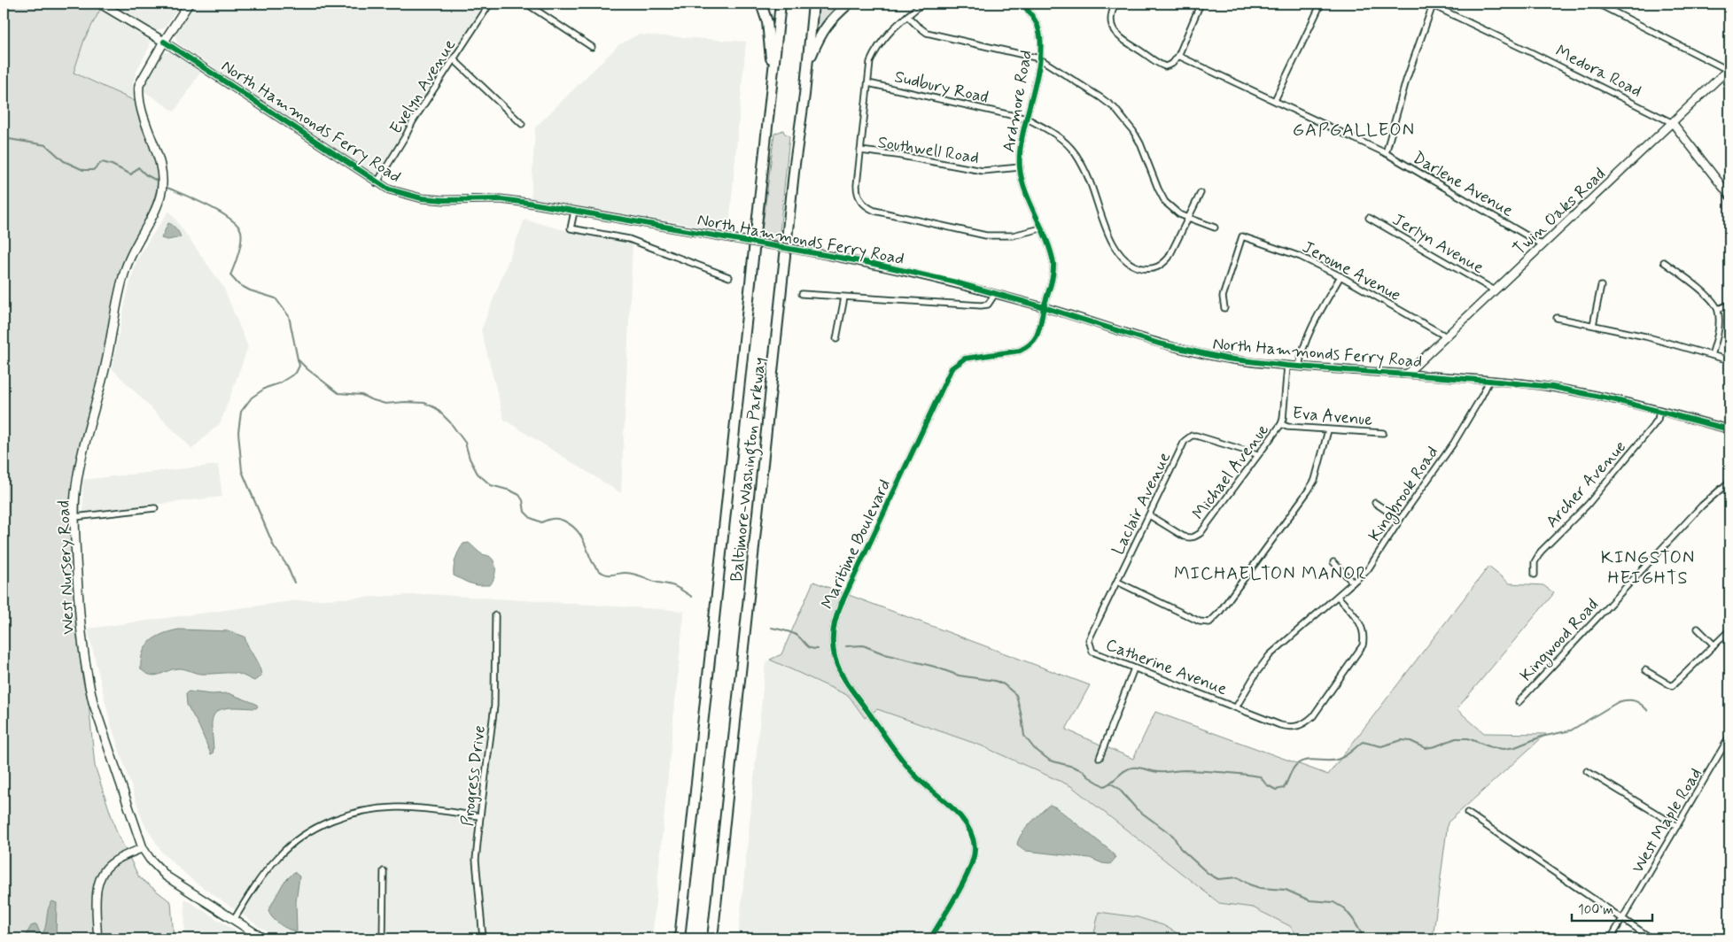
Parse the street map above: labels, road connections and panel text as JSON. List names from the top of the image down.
{
  "streets": {
    "highway": ["Baltimore-Washington Parkway"],
    "main road": ["North Hammonds Ferry Road", "West Nursery Road"],
    "street": [
      "Medora Road",
      "Evelyn Avenue",
      "Sudbury Road",
      "Ardmore Road",
      "Southwell Road",
      "Darlene Avenue",
      "Twin Oaks Road",
      "Jerlyn Avenue",
      "Jerome Avenue",
      "Eva Avenue",
      "Michael Avenue",
      "Archer Avenue",
      "Kingbrook Road",
      "Laclair Avenue",
      "Maritime Boulevard",
      "Kingwood Road",
      "Catherine Avenue",
      "Progress Drive",
      "West Maple Road"
    ]
  },
  "crossings": [
    ["Medora Road", "Twin Oaks Road"],
    ["Evelyn Avenue", "North Hammonds Ferry Road"],
    ["Sudbury Road", "Ardmore Road"],
    ["Ardmore Road", "North Hammonds Ferry Road"],
    ["Ardmore Road", "Southwell Road"],
    ["Ardmore Road", "Maritime Boulevard"],
    ["North Hammonds Ferry Road", "Twin Oaks Road"],
    ["North Hammonds Ferry Road", "Michael Avenue"],
    ["North Hammonds Ferry Road", "Archer Avenue"],
    ["North Hammonds Ferry Road", "Kingbrook Road"],
    ["North Hammonds Ferry Road", "Maritime Boulevard"],
    ["North Hammonds Ferry Road", "West Nursery Road"],
    ["Darlene Avenue", "Twin Oaks Road"],
    ["Twin Oaks Road", "Jerlyn Avenue"],
    ["Twin Oaks Road", "Jerome Avenue"],
    ["Eva Avenue", "Michael Avenue"],
    ["Michael Avenue", "Laclair Avenue"],
    ["Kingbrook Road", "Catherine Avenue"],
    ["Laclair Avenue", "Catherine Avenue"]
  ],
  "districts": ["GAPGALLEON", "KINGSTON HEIGHTS", "MICHAELTON MANOR"],
  "scale_bar": "100 m"
}
